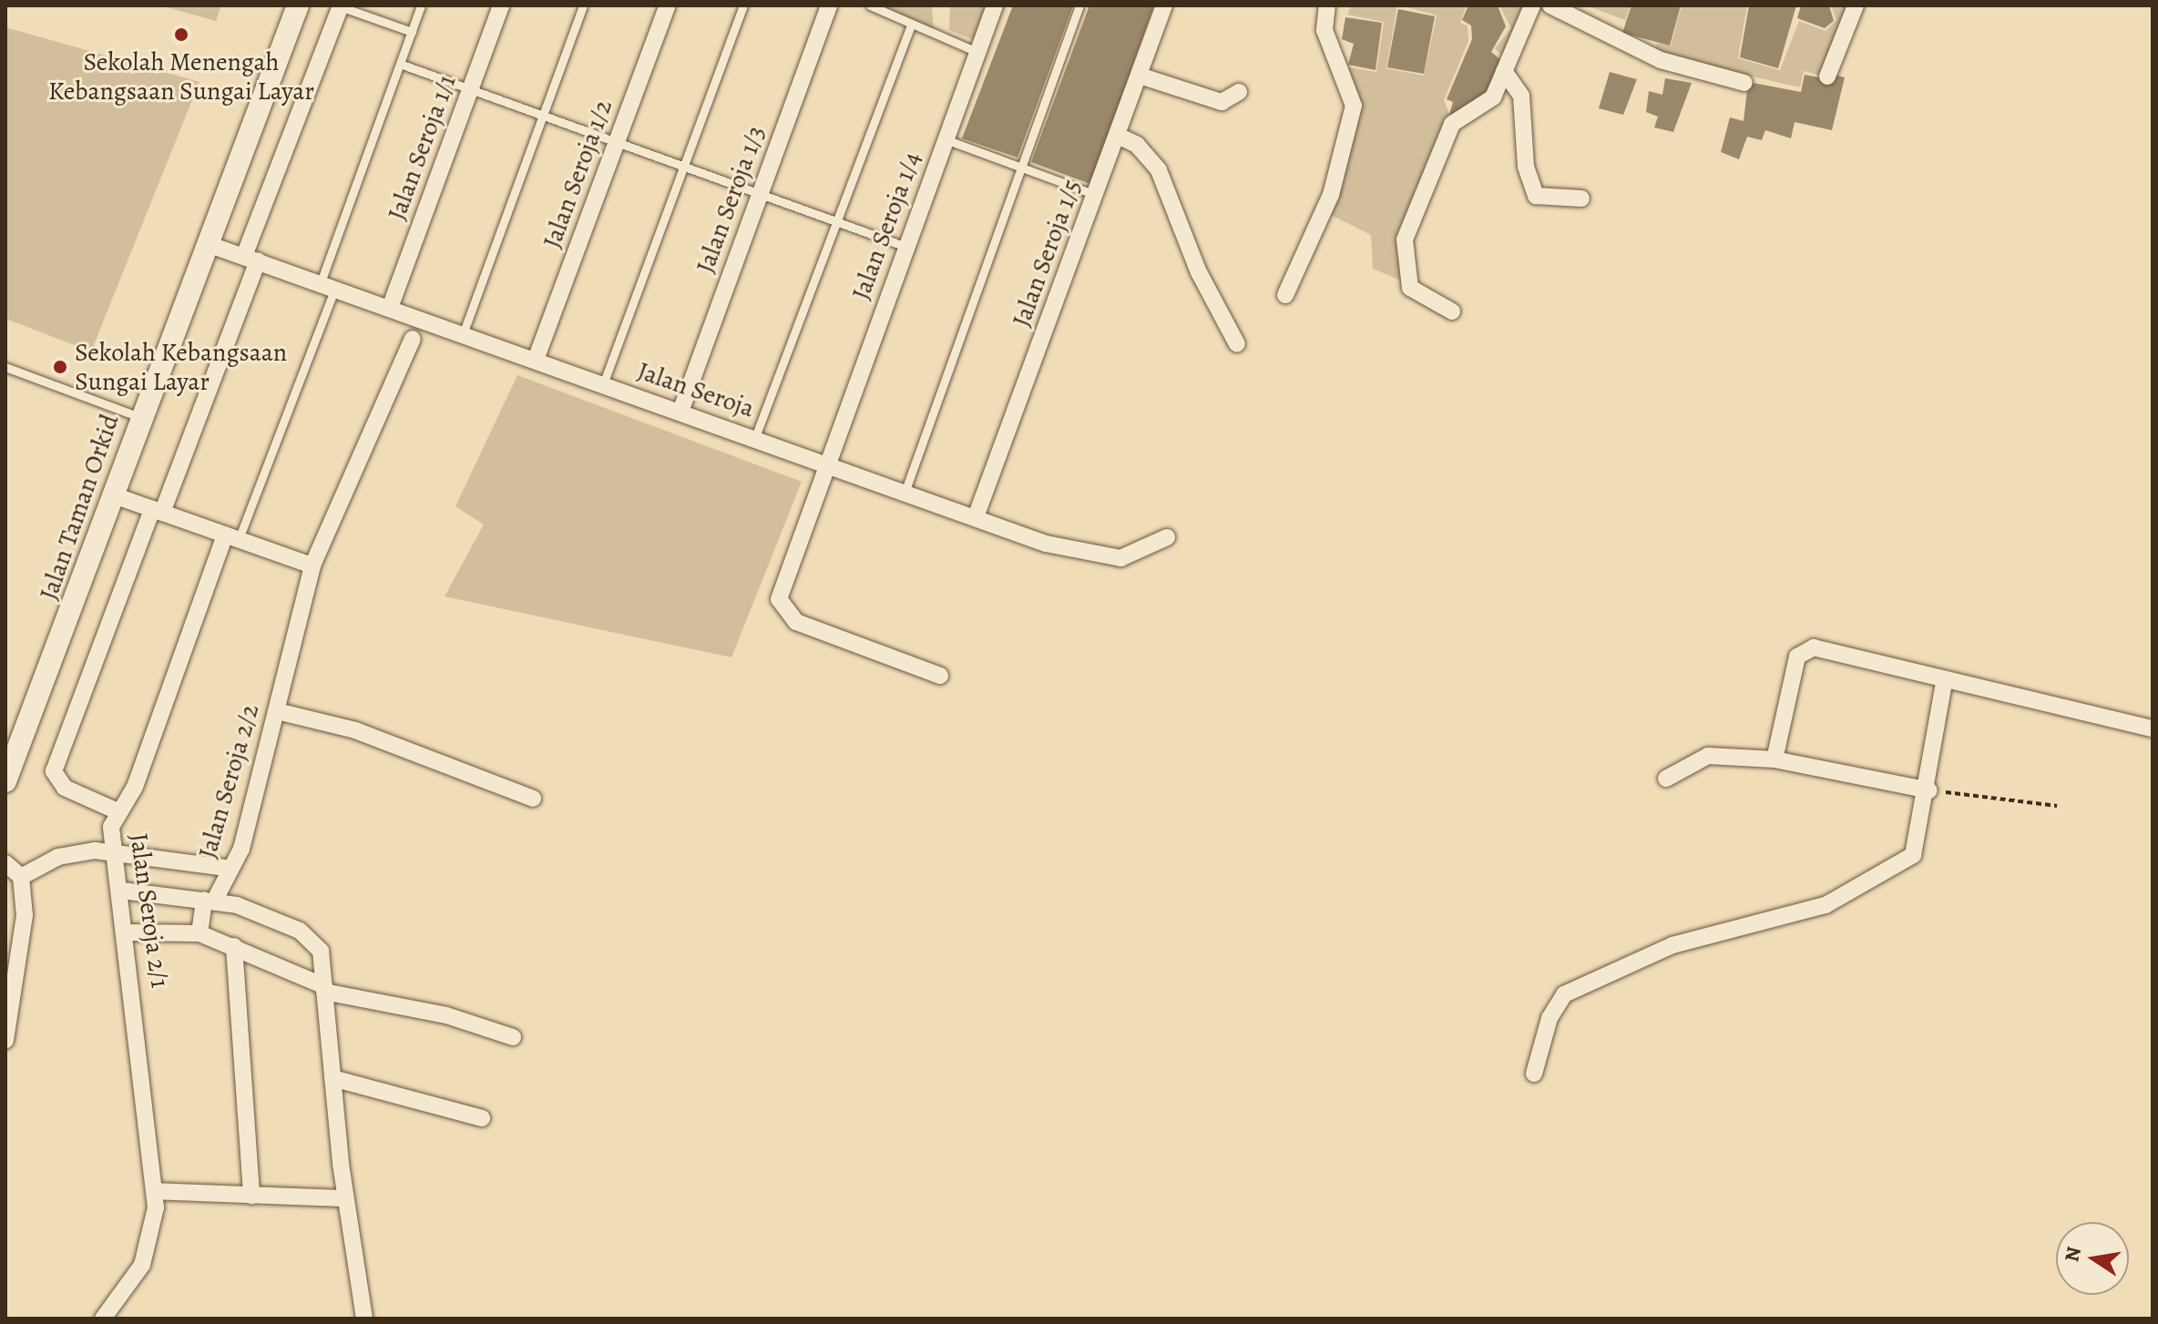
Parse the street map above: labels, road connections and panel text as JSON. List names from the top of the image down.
{
  "streets": {
    "main road": ["Jalan Taman Orkid"],
    "street": [
      "Jalan Seroja 1/1",
      "Jalan Seroja 1/2",
      "Jalan Seroja 1/3",
      "Jalan Seroja 1/4",
      "Jalan Seroja 1/5",
      "Jalan Seroja",
      "Jalan Seroja 2/2",
      "Jalan Seroja 2/1"
    ]
  },
  "crossings": [
    ["Jalan Seroja 1/1", "Jalan Seroja"],
    ["Jalan Seroja 1/2", "Jalan Seroja"],
    ["Jalan Seroja 1/3", "Jalan Seroja"],
    ["Jalan Seroja 1/4", "Jalan Seroja"],
    ["Jalan Seroja 1/5", "Jalan Seroja"],
    ["Jalan Seroja", "Jalan Taman Orkid"],
    ["Jalan Seroja", "Jalan Seroja 2/1"]
  ],
  "places": ["Sekolah Menengah Kebangsaan Sungai Layar", "Sekolah Kebangsaan Sungai Layar"],
  "north": "left"
}
